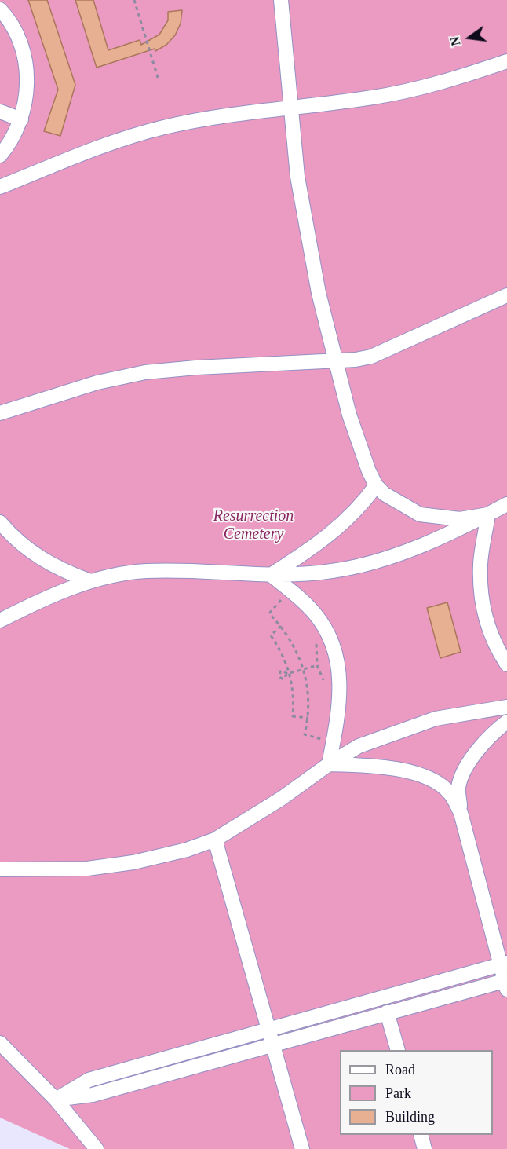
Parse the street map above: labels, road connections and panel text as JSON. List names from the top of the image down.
{
  "parks": ["Resurrection Cemetery"],
  "legend": ["Road", "Park", "Building"],
  "north": "left"
}
